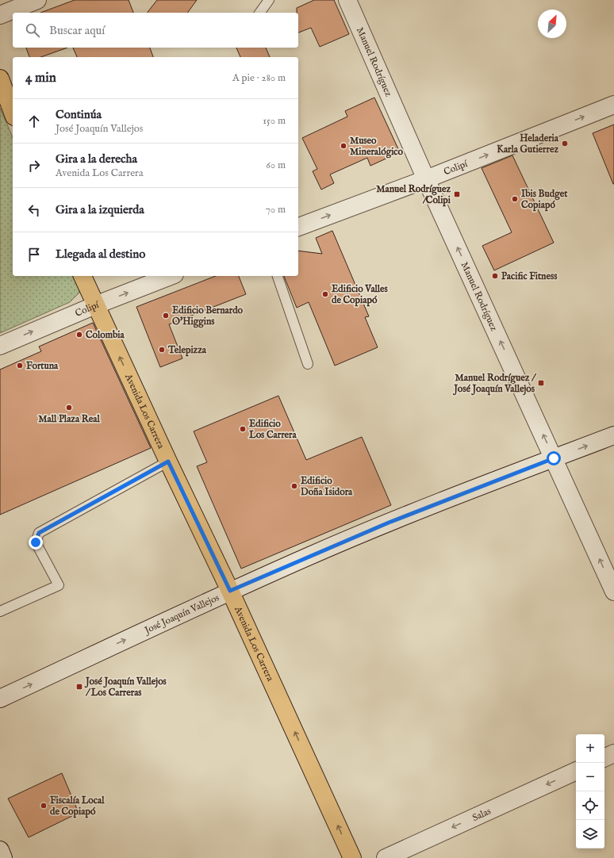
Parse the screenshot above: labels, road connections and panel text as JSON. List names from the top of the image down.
{
  "streets": {
    "main road": ["Avenida Los Carrera"],
    "street": [
      "Manuel Rodríguez",
      "Colipí",
      "José Joaquín Vallejos",
      "Salas"
    ]
  },
  "crossings": [
    ["Manuel Rodríguez", "Colipí"],
    ["Manuel Rodríguez", "José Joaquín Vallejos"],
    ["Colipí", "Avenida Los Carrera"],
    ["Avenida Los Carrera", "José Joaquín Vallejos"]
  ],
  "one_way": [
    "Manuel Rodríguez",
    "Colipí",
    "Avenida Los Carrera",
    "José Joaquín Vallejos",
    "Salas"
  ],
  "places": {
    "other": [
      "Heladeria Karla Gutierrez",
      "Museo Mineralógico",
      "Ibis Budget Copiapó",
      "Pacific Fitness",
      "Edificio Valles de Copiapó",
      "Edificio Bernardo O'Higgins",
      "Colombia",
      "Telepizza",
      "Fortuna",
      "Mall Plaza Real",
      "Edificio Los Carrera",
      "Edificio Doña Isidora",
      "Fiscalía Local de Copiapó"
    ],
    "transit": ["Manuel Rodríguez /Colipi", "Manuel Rodríguez / José Joaquín Vallejos", "José Joaquín Vallejos / Los Carreras"]
  },
  "north": "top right",
  "page": {
    "search": "Buscar aquí",
    "heading": ["4 min", "A pie · 280 m"],
    "list": [
      ["Continúa", "José Joaquín Vallejos", "150 m"],
      ["Gira a la derecha", "Avenida Los Carrera", "60 m"],
      ["Gira a la izquierda", "70 m"],
      "Llegada al destino"
    ],
    "map_buttons": ["+", "−"]
  }
}
